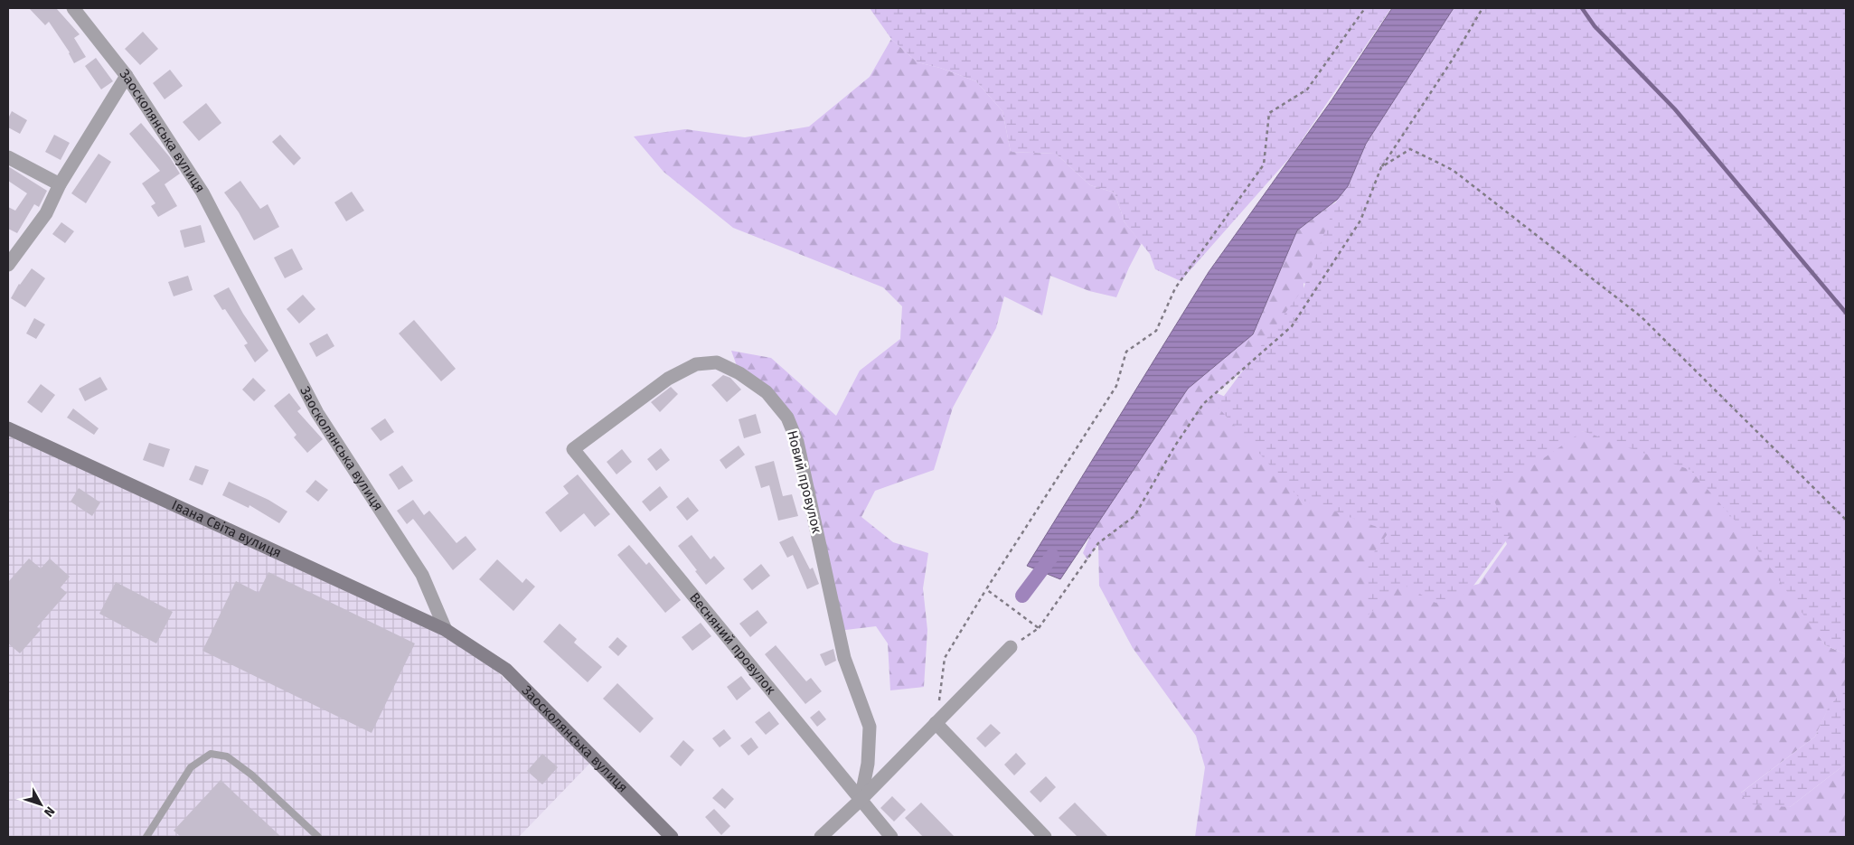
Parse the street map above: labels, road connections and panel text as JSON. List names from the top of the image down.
{
  "streets": {
    "street": [
      "Заосколянська вулиця",
      "Новий провулок",
      "Івана Світа вулиця",
      "Весняний провулок"
    ]
  },
  "crossings": [
    ["Заосколянська вулиця", "Івана Світа вулиця"],
    ["Новий провулок", "Весняний провулок"]
  ],
  "north": "bottom right"
}
